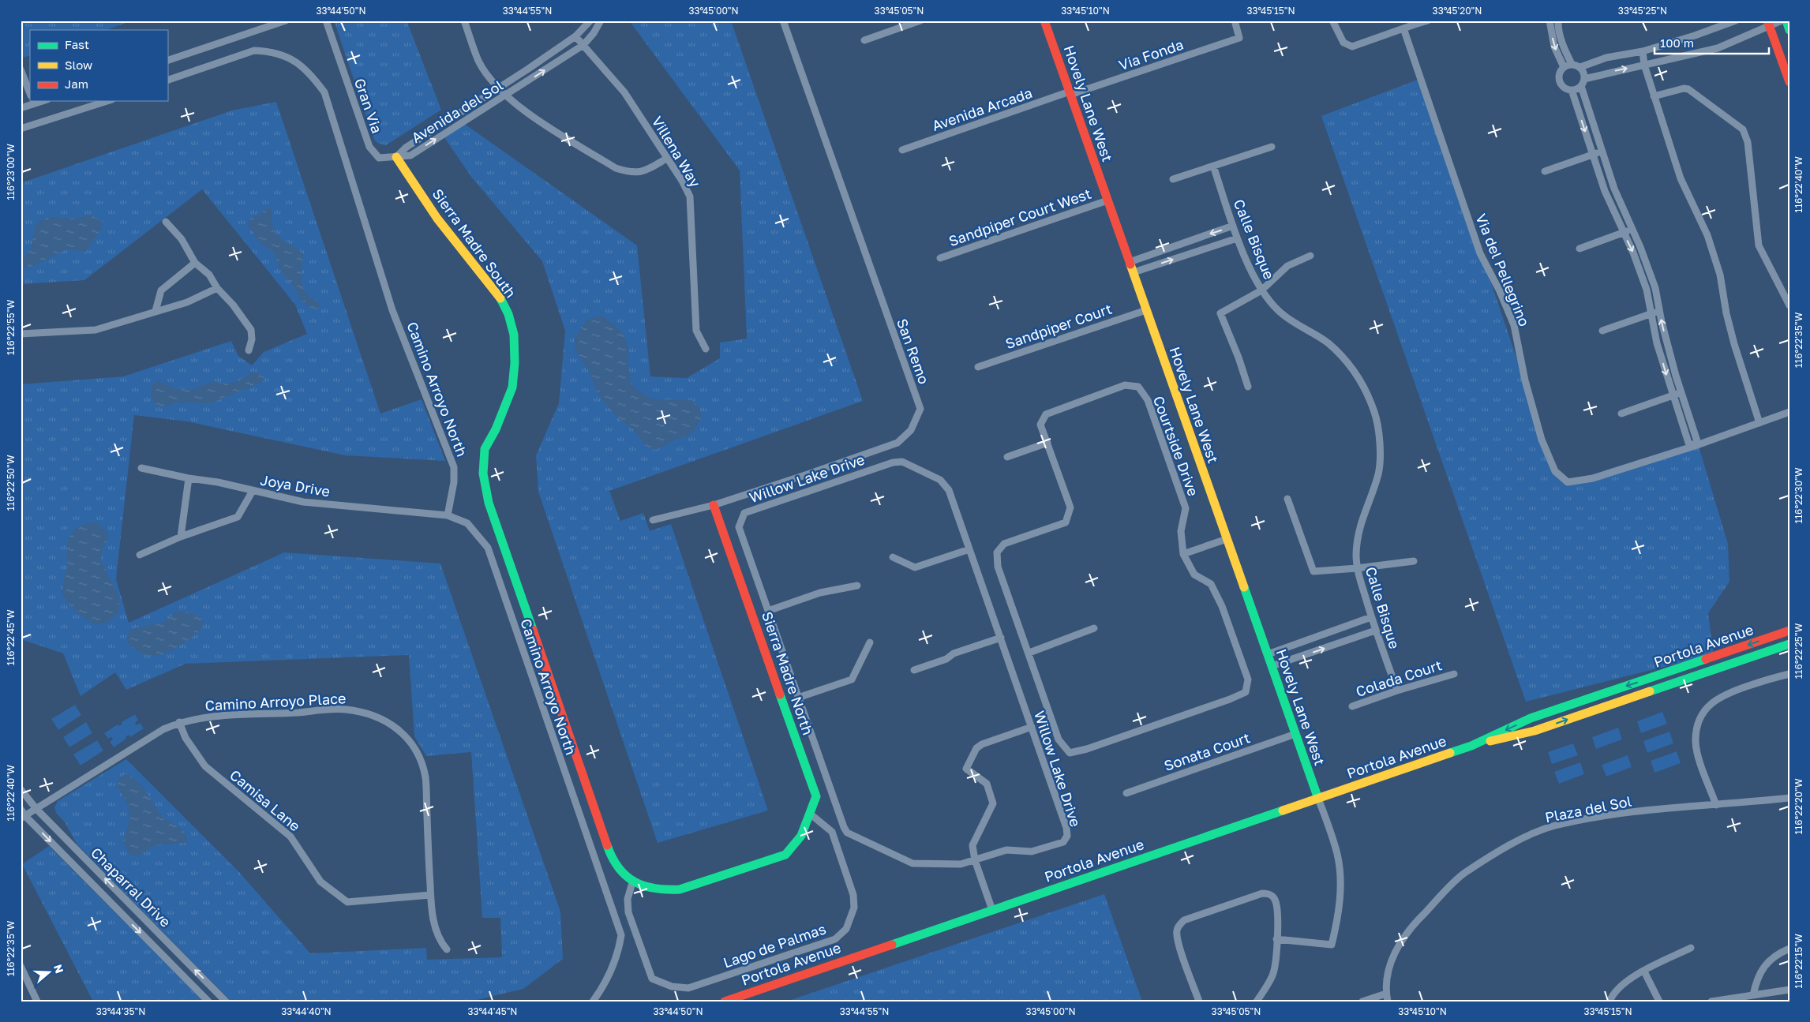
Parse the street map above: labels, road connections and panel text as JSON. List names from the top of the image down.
{
  "streets": {
    "street": [
      "Via Fonda",
      "Hovely Lane West",
      "Gran Via",
      "Avenida Arcada",
      "Avenida del Sol",
      "Villena Way",
      "Sandpiper Court West",
      "Calle Bisque",
      "Sierra Madre South",
      "Via del Pellegrino",
      "Sandpiper Court",
      "San Remo",
      "Camino Arroyo North",
      "Courtside Drive",
      "Willow Lake Drive",
      "Joya Drive",
      "Portola Avenue",
      "Sierra Madre North",
      "Colada Court",
      "Camino Arroyo Place",
      "Sonata Court",
      "Camisa Lane",
      "Plaza del Sol",
      "Chaparral Drive",
      "Lago de Palmas"
    ]
  },
  "crossings": [
    ["Via Fonda", "Hovely Lane West"],
    ["Via Fonda", "Avenida Arcada"],
    ["Hovely Lane West", "Avenida Arcada"],
    ["Hovely Lane West", "Sandpiper Court West"],
    ["Hovely Lane West", "Sandpiper Court"],
    ["Hovely Lane West", "Portola Avenue"],
    ["Hovely Lane West", "Sonata Court"],
    ["Gran Via", "Avenida del Sol"],
    ["Gran Via", "Sierra Madre South"],
    ["Avenida del Sol", "Villena Way"],
    ["Avenida del Sol", "Sierra Madre South"],
    ["Calle Bisque", "Colada Court"],
    ["Sierra Madre South", "Sierra Madre North"],
    ["Sierra Madre South", "Lago de Palmas"],
    ["San Remo", "Sierra Madre North"],
    ["Camino Arroyo North", "Joya Drive"],
    ["Sierra Madre North", "Lago de Palmas"],
    ["Camino Arroyo Place", "Camisa Lane"],
    ["Camino Arroyo Place", "Chaparral Drive"]
  ],
  "legend": ["Fast", "Slow", "Jam"],
  "scale_bar": "100 m",
  "north": "right",
  "coordinates": [
    "33°44'50\"N",
    "33°44'55\"N",
    "33°45'00\"N",
    "33°45'05\"N",
    "33°45'10\"N",
    "33°45'15\"N",
    "33°45'20\"N",
    "33°45'25\"N",
    "116°23'00\"W",
    "116°22'40\"W",
    "116°22'55\"W",
    "116°22'35\"W",
    "116°22'50\"W",
    "116°22'30\"W",
    "116°22'45\"W",
    "116°22'25\"W",
    "116°22'20\"W",
    "116°22'15\"W",
    "33°44'35\"N",
    "33°44'40\"N",
    "33°44'45\"N"
  ]
}
